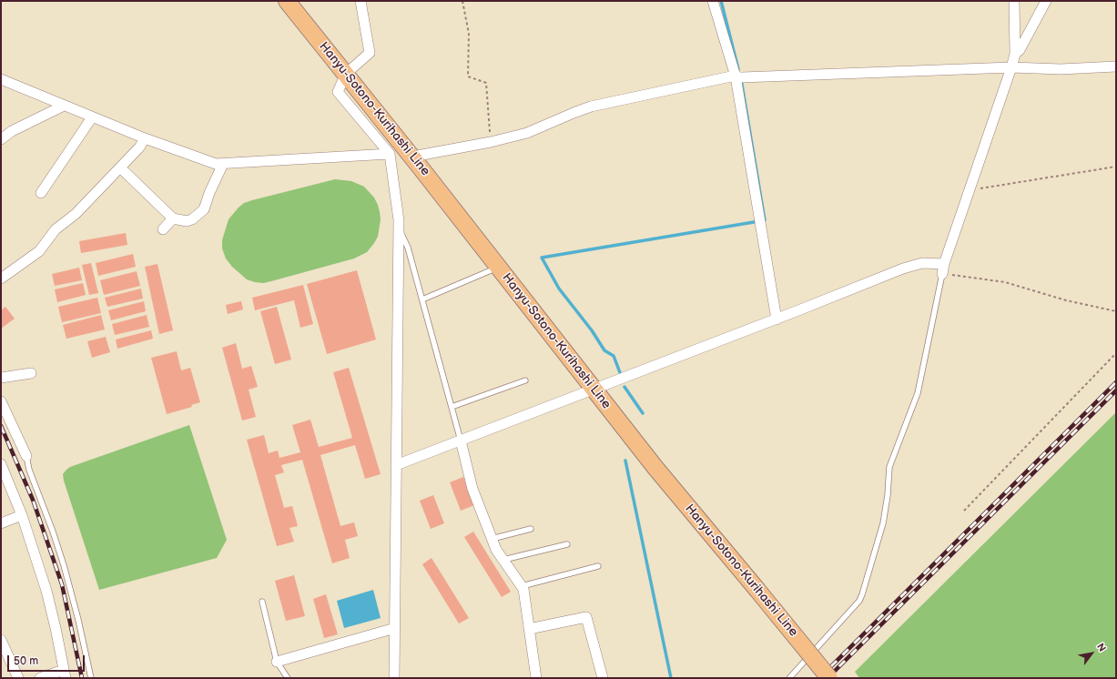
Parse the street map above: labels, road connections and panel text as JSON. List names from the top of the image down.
{
  "streets": {
    "main road": ["Hanyu-Sotono-Kurihashi Line"]
  },
  "scale_bar": "50 m",
  "north": "top right"
}
